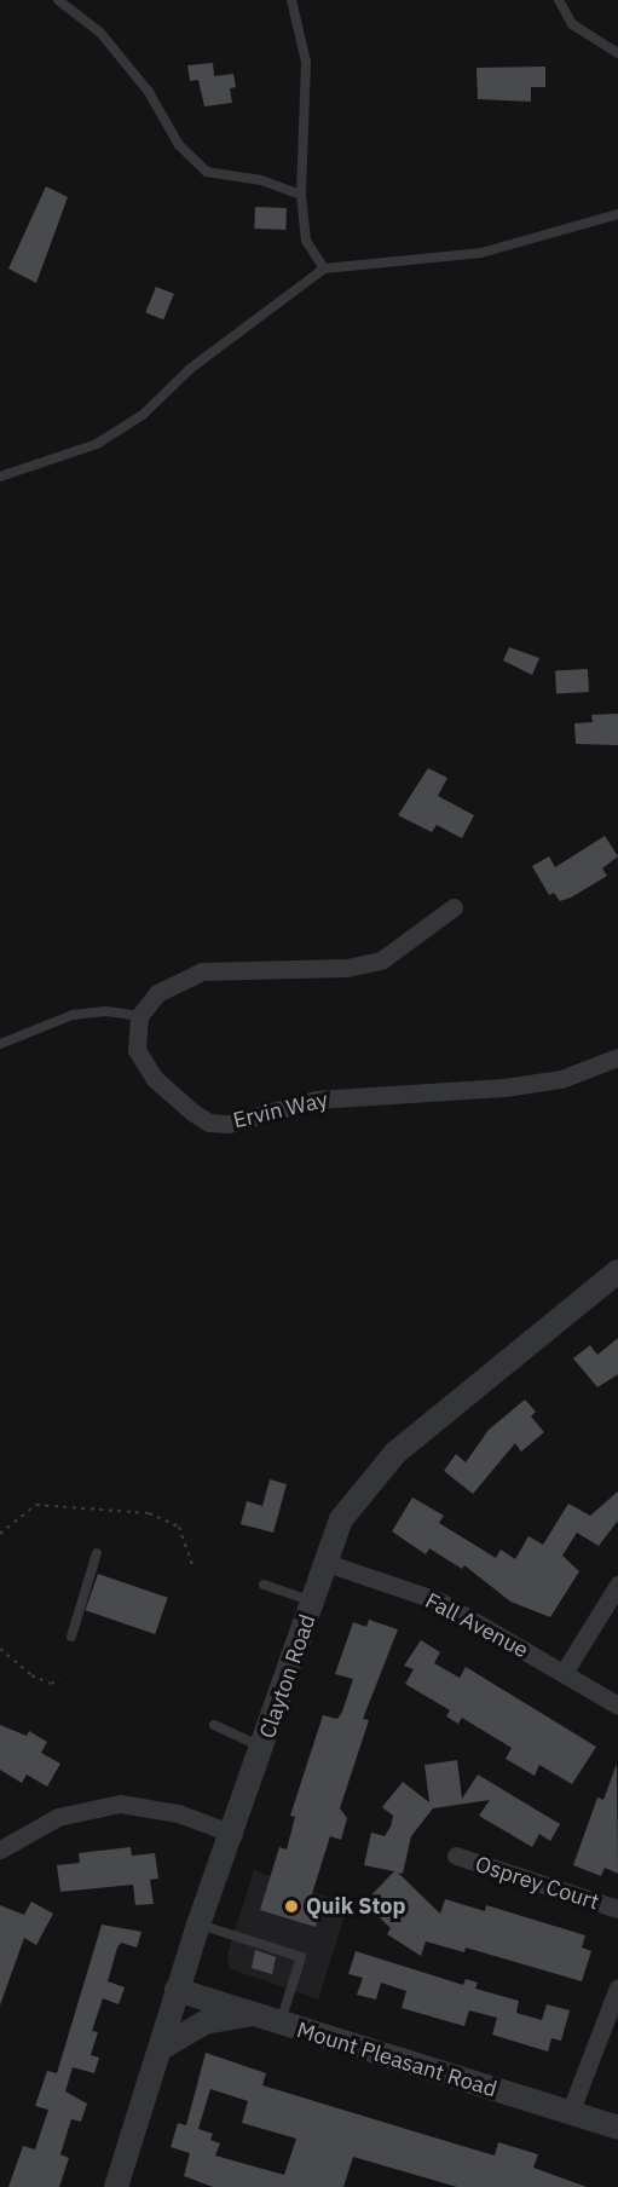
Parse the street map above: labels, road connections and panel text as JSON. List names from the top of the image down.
{
  "streets": {
    "street": [
      "Ervin Way",
      "Fall Avenue",
      "Clayton Road",
      "Osprey Court",
      "Mount Pleasant Road"
    ]
  },
  "crossings": [
    ["Fall Avenue", "Clayton Road"],
    ["Clayton Road", "Mount Pleasant Road"]
  ],
  "places": ["Quik Stop"]
}
